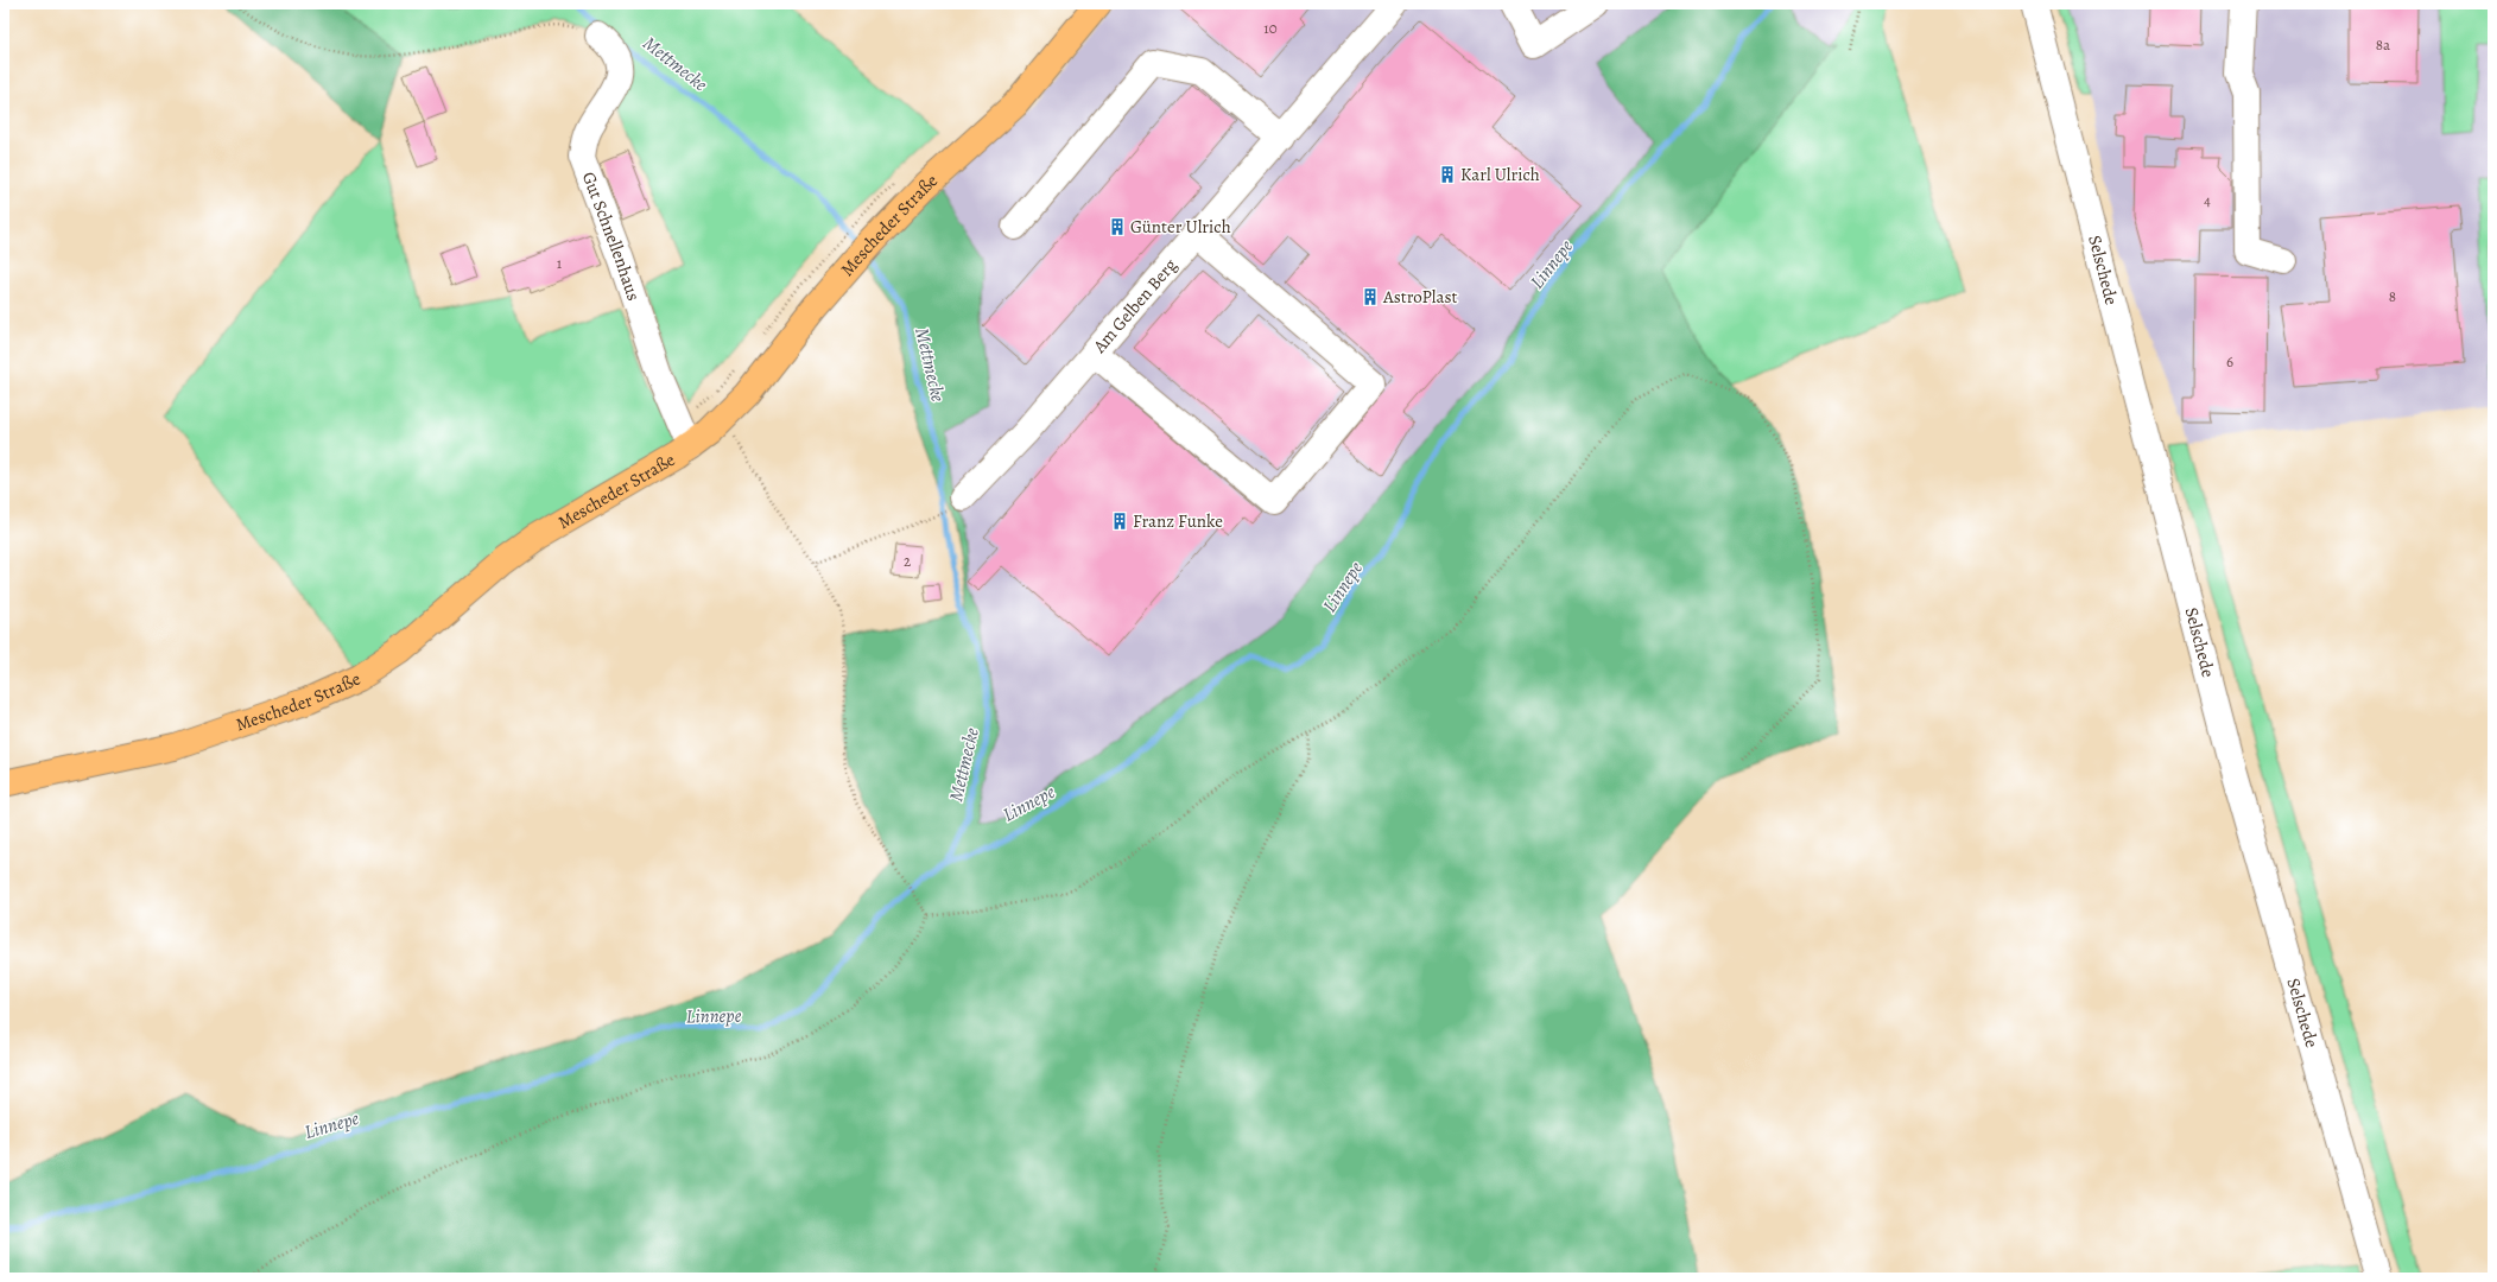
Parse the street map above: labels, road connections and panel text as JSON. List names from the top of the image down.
{
  "streets": {
    "main road": ["Mescheder Straße"],
    "street": ["Gut Schnellenhaus", "Selschede", "Am Gelben Berg"]
  },
  "crossings": [
    ["Mescheder Straße", "Gut Schnellenhaus"]
  ],
  "water": ["Mettmecke", "Linnepe"],
  "places": {
    "building": [
      "Karl Ulrich",
      "Günter Ulrich",
      "AstroPlast",
      "Franz Funke"
    ]
  },
  "house_numbers": [
    "10",
    "8a",
    "4",
    "1",
    "8",
    "6",
    "2"
  ]
}
